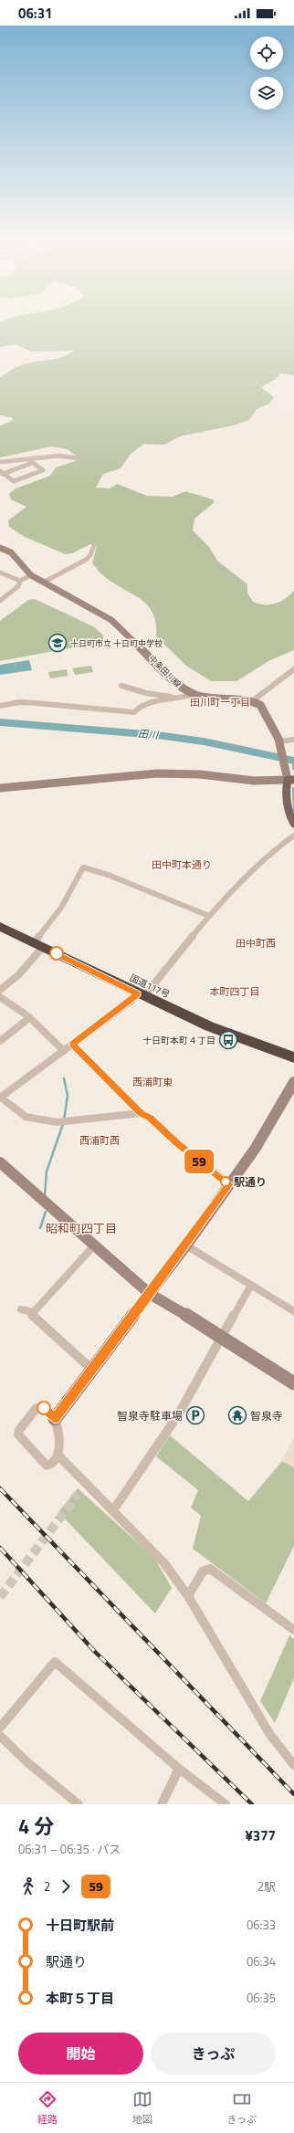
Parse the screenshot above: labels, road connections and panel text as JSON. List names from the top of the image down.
{
  "streets": {
    "highway": ["国道117号"],
    "main road": ["中条田川線"]
  },
  "districts": [
    "田川町一丁目",
    "田中町本通り",
    "田中町西",
    "本町四丁目",
    "西浦町東",
    "西浦町西",
    "昭和町四丁目"
  ],
  "water": ["田川"],
  "places": {
    "school or university": ["十日町市立 十日町中学校"],
    "bus stop": ["十日町本町４丁目"],
    "other": ["駅通り"],
    "parking": ["智泉寺駐車場"],
    "temple": ["智泉寺"]
  },
  "lines": ["bus line 59"],
  "page": {
    "status": "06:31",
    "on_map": "59",
    "heading": ["4 分", "06:31 – 06:35 · バス", "¥377"],
    "legs": ["2", "59", "2駅"],
    "list": [
      {
        "name": "十日町駅前",
        "value": "06:33"
      },
      {
        "name": "駅通り",
        "value": "06:34"
      },
      {
        "name": "本町５丁目",
        "value": "06:35"
      }
    ],
    "buttons": ["開始", "きっぷ"],
    "tabs": ["経路", "地図", "きっぷ"]
  }
}
